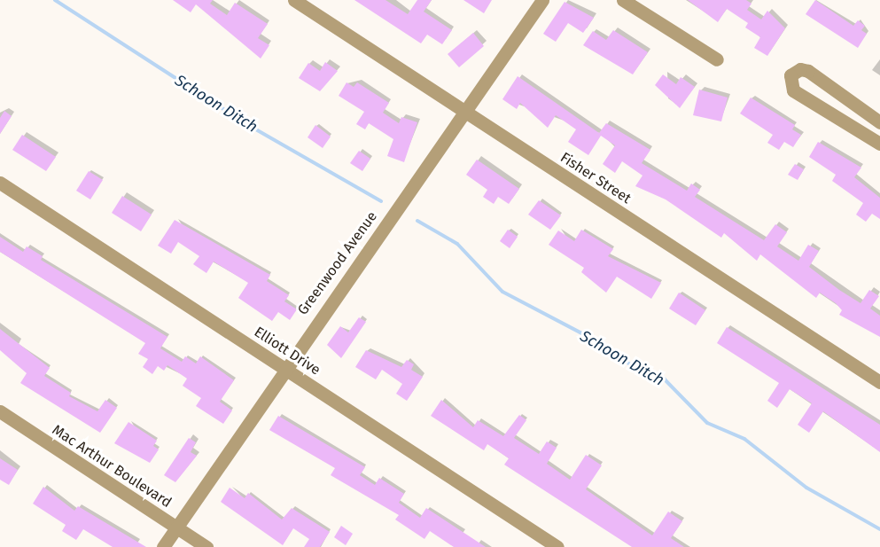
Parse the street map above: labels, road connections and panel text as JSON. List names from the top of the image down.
{
  "streets": {
    "street": [
      "Fisher Street",
      "Greenwood Avenue",
      "Elliott Drive",
      "Mac Arthur Boulevard"
    ]
  },
  "crossings": [
    ["Fisher Street", "Greenwood Avenue"],
    ["Greenwood Avenue", "Elliott Drive"],
    ["Greenwood Avenue", "Mac Arthur Boulevard"]
  ],
  "water": ["Schoon Ditch"]
}
